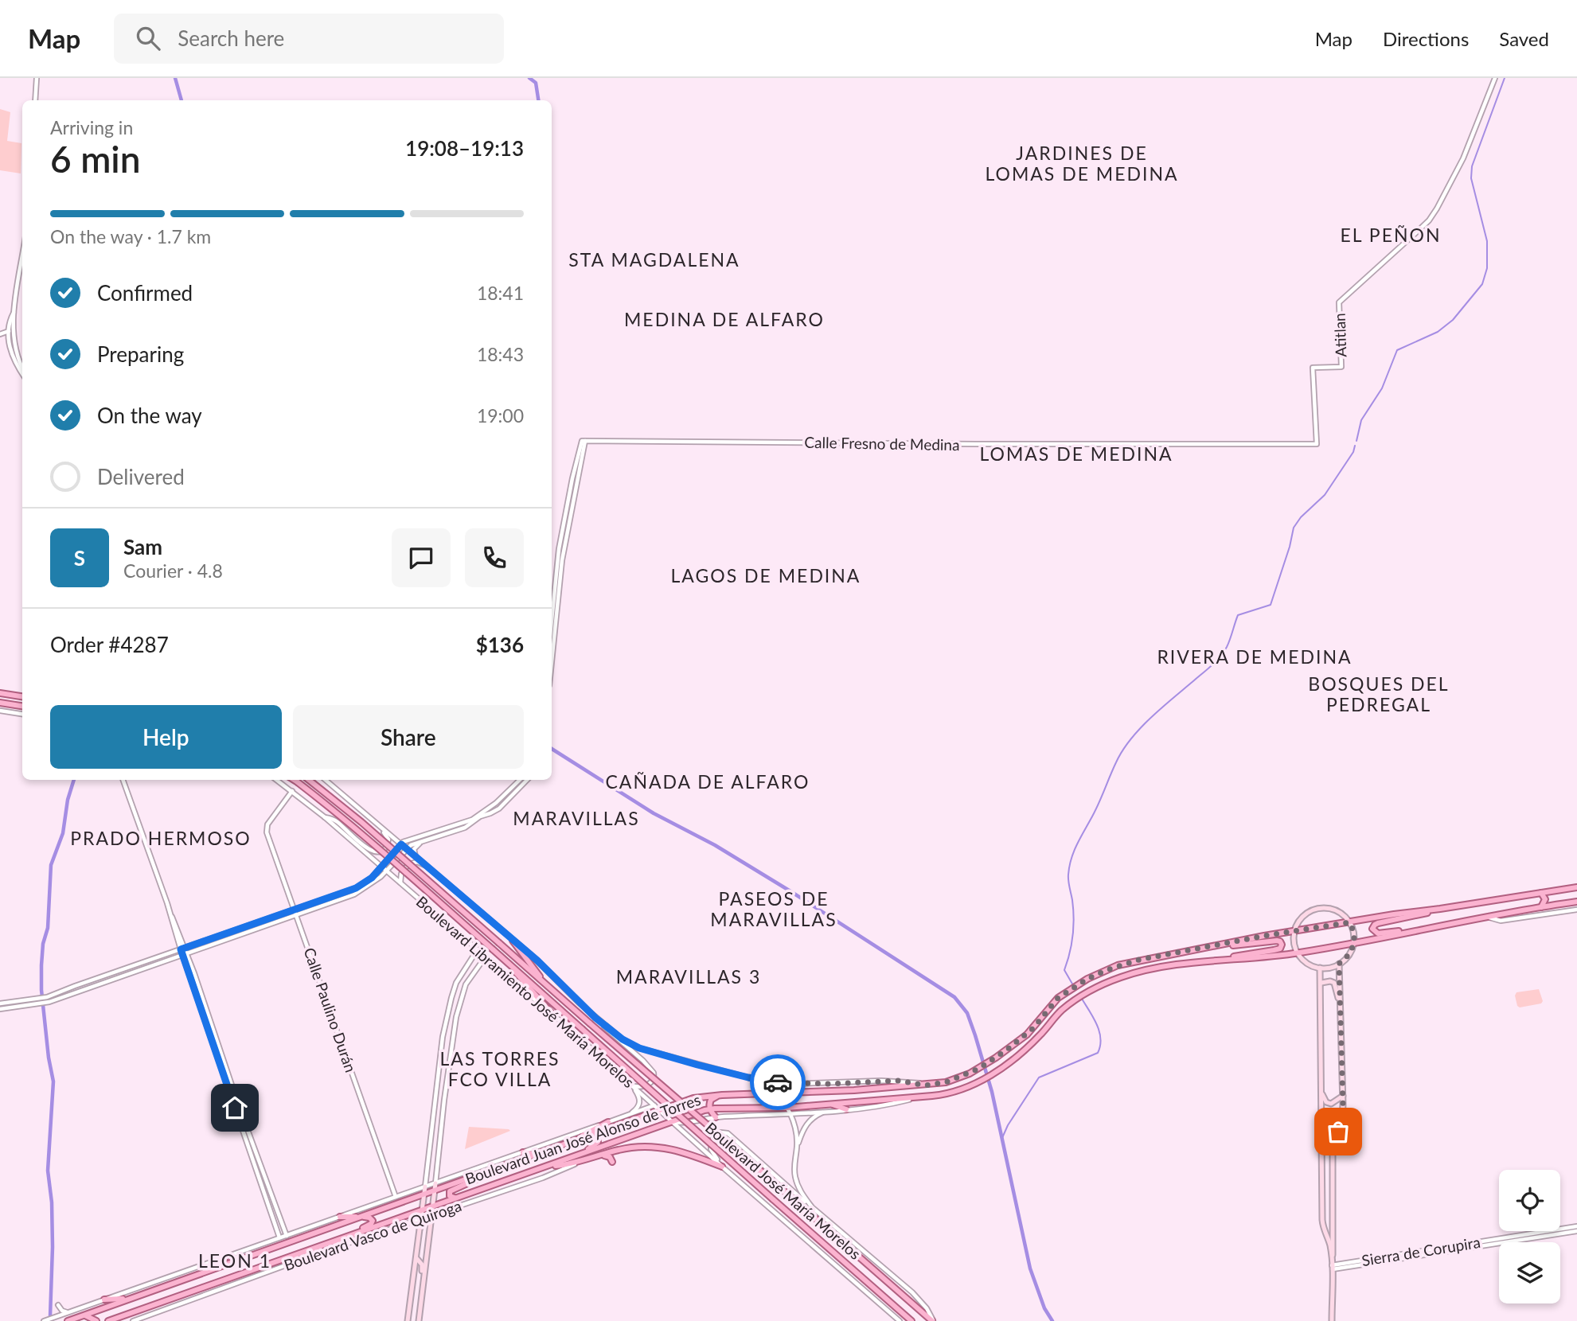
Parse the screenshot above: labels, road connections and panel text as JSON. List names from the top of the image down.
{
  "streets": {
    "main road": ["Boulevard Juan José Alonso de Torres", "Boulevard José María Morelos"],
    "street": [
      "Atitlan",
      "Calle Fresno de Medina",
      "Boulevard Libramiento José María Morelos",
      "Calle Paulino Durán",
      "Boulevard Vasco de Quiroga",
      "Sierra de Corupira"
    ]
  },
  "crossings": [
    ["Atitlan", "Calle Fresno de Medina"],
    ["Boulevard Libramiento José María Morelos", "Calle Paulino Durán"],
    ["Boulevard Libramiento José María Morelos", "Boulevard Juan José Alonso de Torres"],
    ["Boulevard Libramiento José María Morelos", "Boulevard José María Morelos"]
  ],
  "districts": [
    "JARDINES DE LOMAS DE MEDINA",
    "EL PEÑON",
    "STA MAGDALENA",
    "MEDINA DE ALFARO",
    "LOMAS DE MEDINA",
    "LAGOS DE MEDINA",
    "RIVERA DE MEDINA",
    "BOSQUES DEL PEDREGAL",
    "CAÑADA DE ALFARO",
    "MARAVILLAS",
    "PRADO HERMOSO",
    "PASEOS DE MARAVILLAS",
    "MARAVILLAS 3",
    "LAS TORRES FCO VILLA",
    "LEON 1"
  ],
  "page": {
    "header": "Map",
    "search": "Search here",
    "nav": ["Map", "Directions", "Saved"],
    "heading": ["6 min", "Arriving in", "19:08–19:13"],
    "panel": [
      "Sam",
      "Courier · 4.8",
      "Order #4287",
      "$136"
    ],
    "bar": "On the way · 1.7 km",
    "list": [
      ["Confirmed", "18:41"],
      ["Preparing", "18:43"],
      ["On the way", "19:00"],
      "Delivered"
    ],
    "round": "S",
    "buttons": ["Help", "Share"]
  }
}
